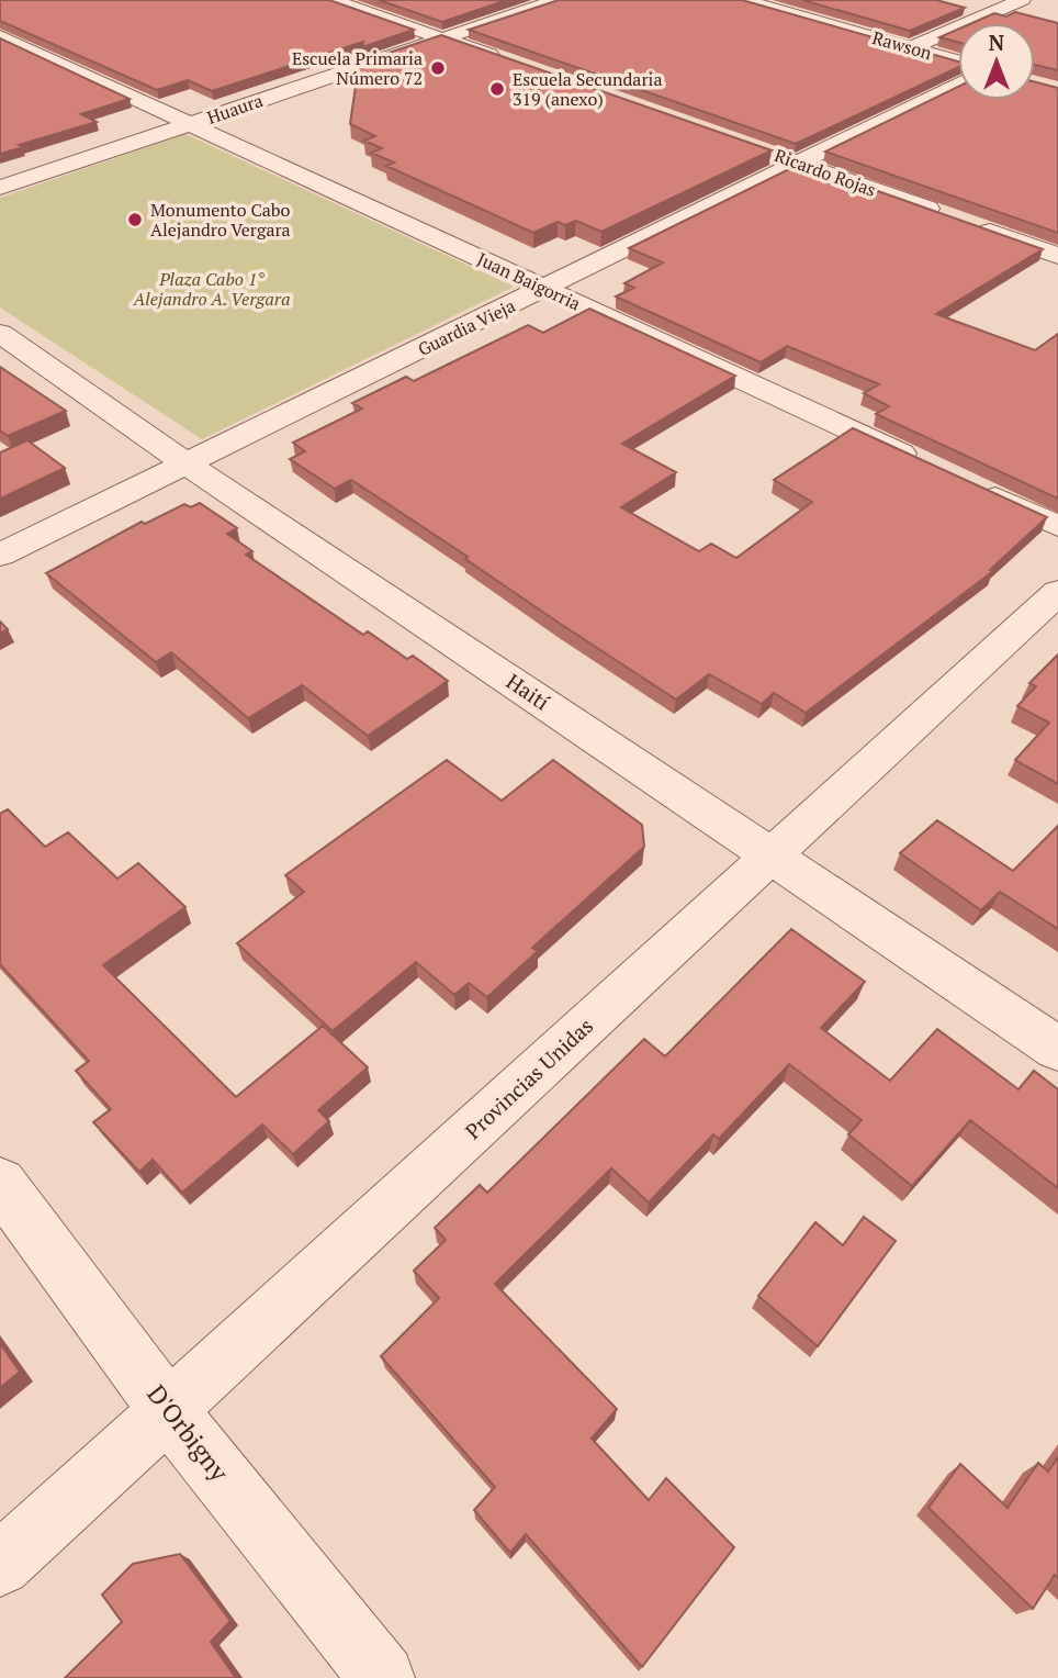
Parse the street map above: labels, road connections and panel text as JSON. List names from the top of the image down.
{
  "streets": {
    "street": [
      "Rawson",
      "Huaura",
      "Ricardo Rojas",
      "Juan Baigorria",
      "Guardia Vieja",
      "Haití",
      "Provincias Unidas",
      "D'Orbigny"
    ]
  },
  "crossings": [
    ["Huaura", "Juan Baigorria"],
    ["Ricardo Rojas", "Guardia Vieja"],
    ["Juan Baigorria", "Guardia Vieja"],
    ["Guardia Vieja", "Haití"],
    ["Haití", "Provincias Unidas"],
    ["Provincias Unidas", "D'Orbigny"]
  ],
  "parks": ["Plaza Cabo 1° Alejandro A. Vergara"],
  "places": ["Escuela Primaria Número 72", "Escuela Secundaria 319 (anexo)", "Monumento Cabo Alejandro Vergara"],
  "north": "top"
}
